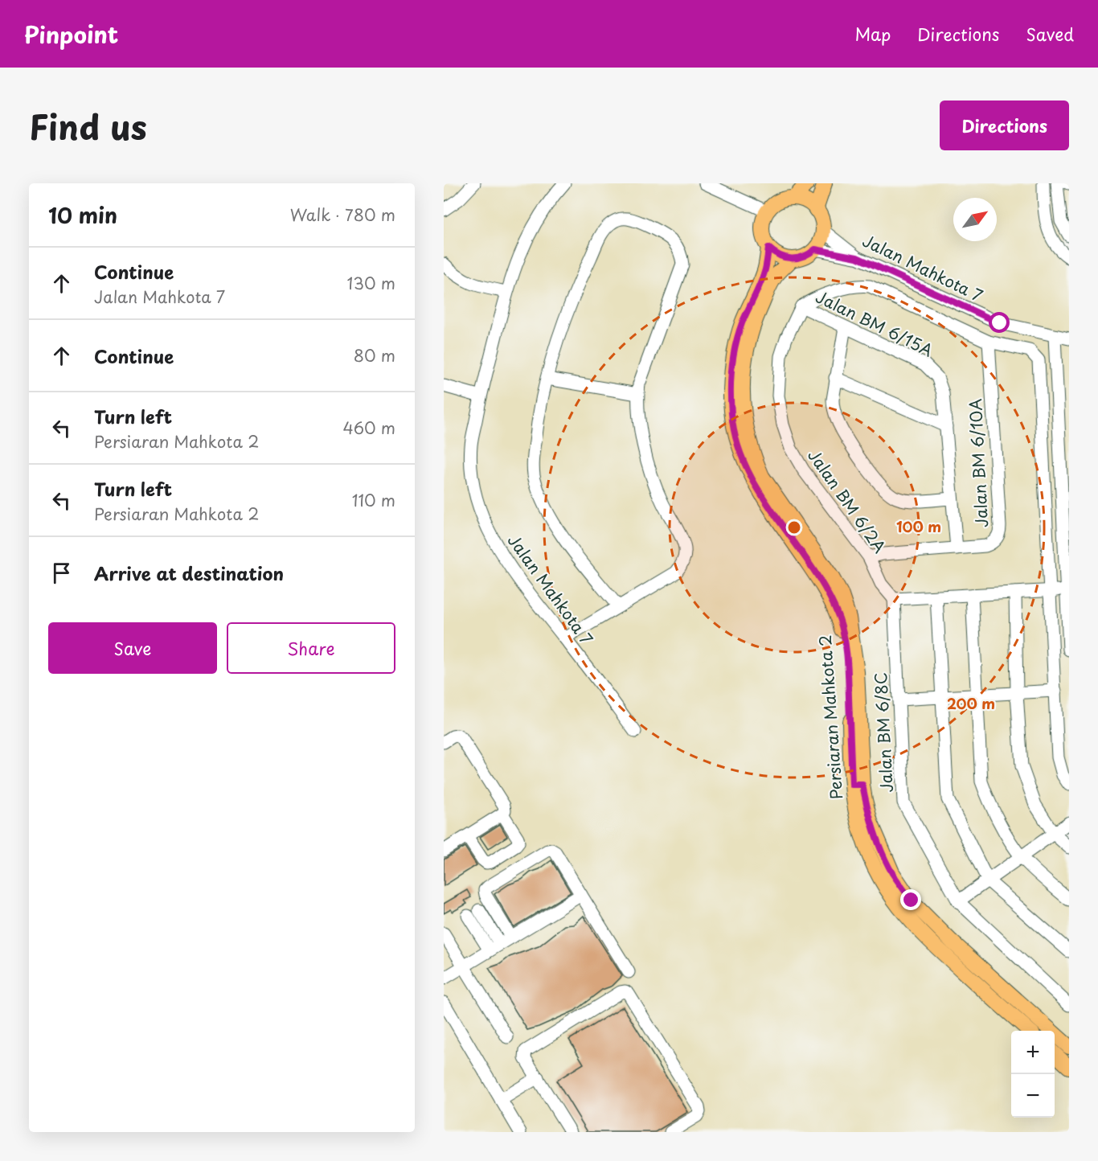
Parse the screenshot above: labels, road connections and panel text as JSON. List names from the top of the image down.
{
  "streets": {
    "main road": ["Persiaran Mahkota 2"],
    "street": [
      "Jalan Mahkota 7",
      "Jalan BM 6/15A",
      "Jalan BM 6/10A",
      "Jalan BM 6/2A",
      "Jalan BM 6/8C"
    ]
  },
  "crossings": [
    ["Jalan Mahkota 7", "Persiaran Mahkota 2"],
    ["Jalan BM 6/15A", "Jalan BM 6/10A"],
    ["Jalan BM 6/15A", "Jalan BM 6/2A"],
    ["Jalan BM 6/10A", "Jalan BM 6/2A"],
    ["Jalan BM 6/2A", "Jalan BM 6/8C"]
  ],
  "north": "top right",
  "page": {
    "header": "Pinpoint",
    "nav": ["Map", "Directions", "Saved"],
    "title": "Find us",
    "buttons": [
      "Directions",
      ["Save", "Share"]
    ],
    "heading": ["10 min", "Walk · 780 m"],
    "list": [
      ["Continue", "Jalan Mahkota 7", "130 m"],
      ["Continue", "80 m"],
      ["Turn left", "Persiaran Mahkota 2", "460 m"],
      ["Turn left", "Persiaran Mahkota 2", "110 m"],
      "Arrive at destination"
    ],
    "map_buttons": ["+", "−"]
  },
  "rings": ["100 m", "200 m"]
}
